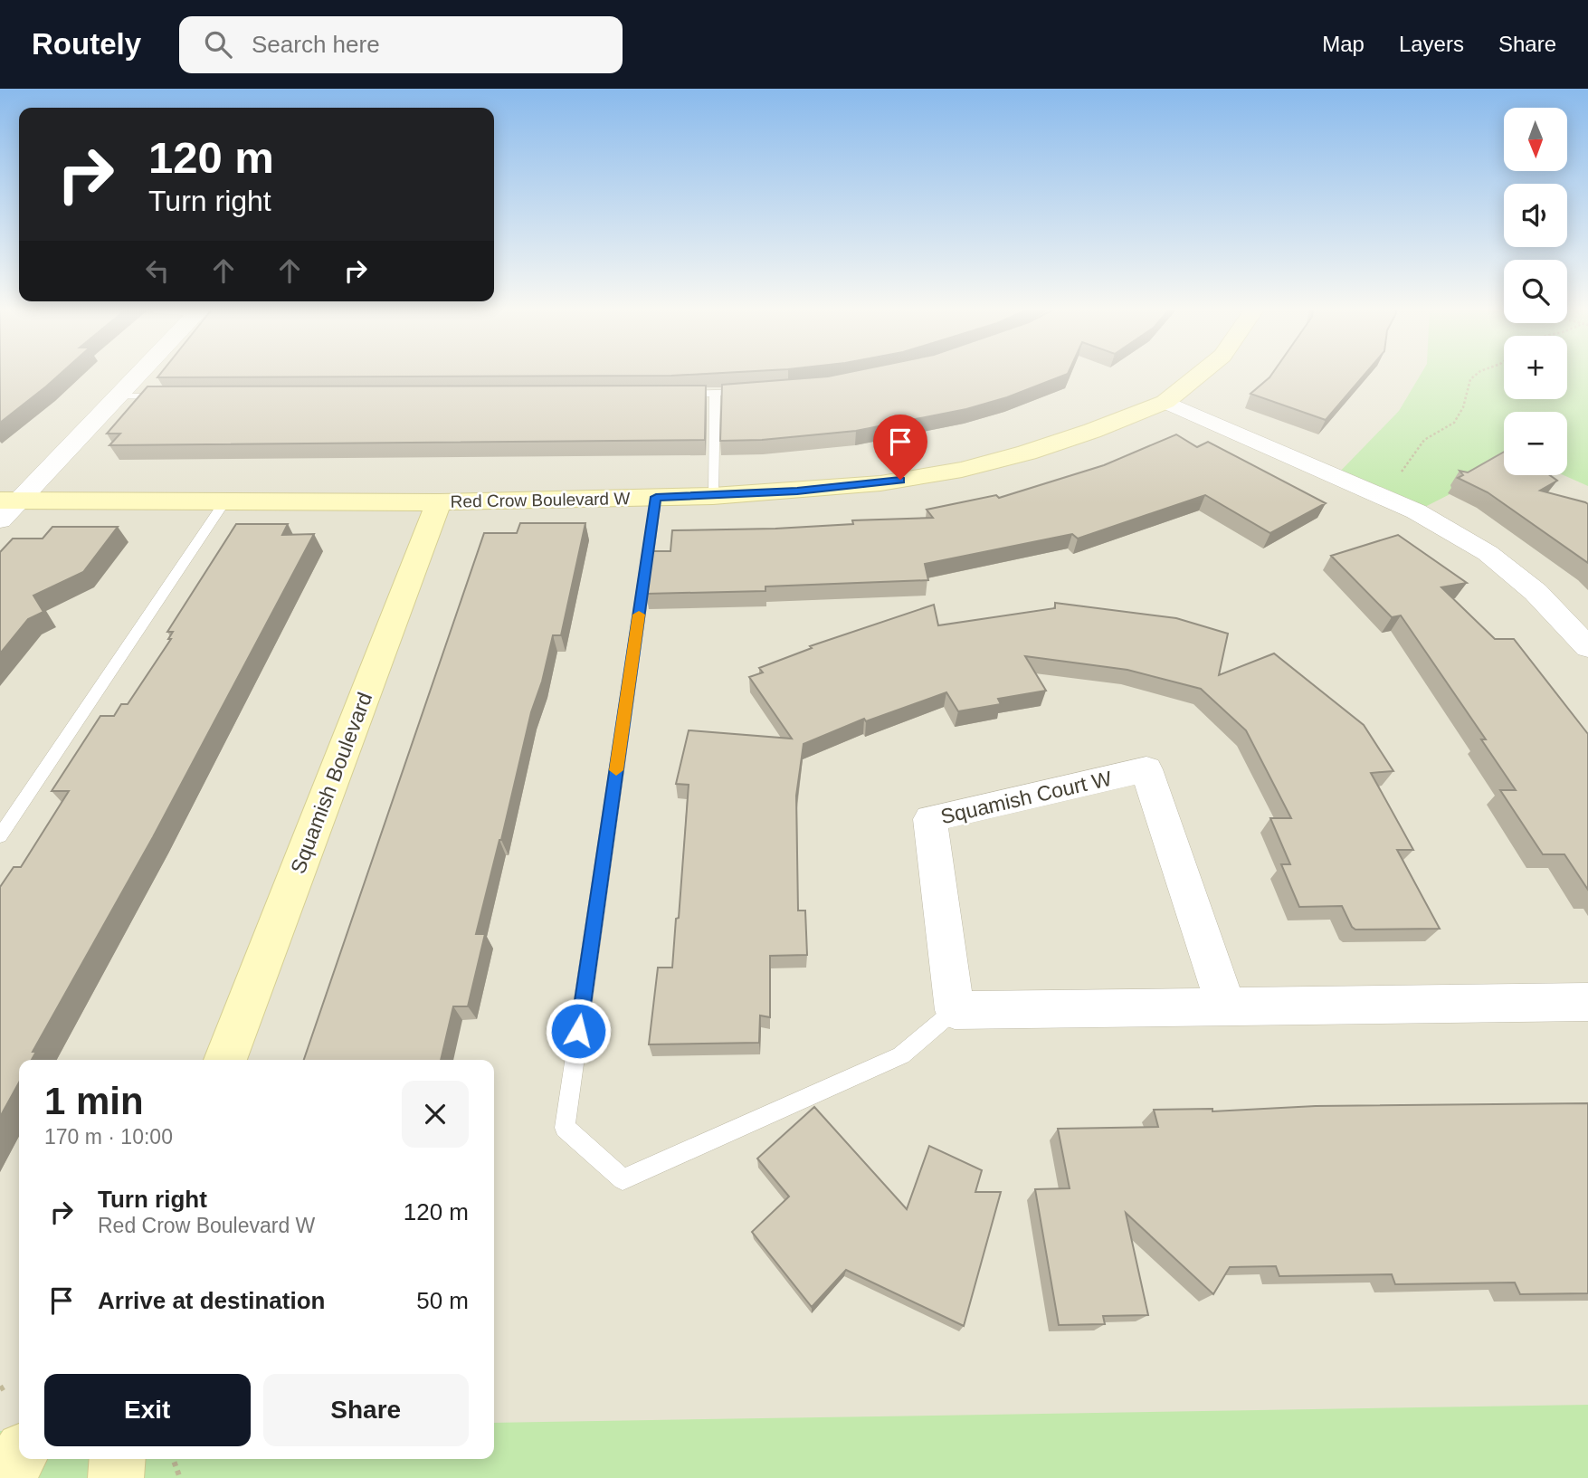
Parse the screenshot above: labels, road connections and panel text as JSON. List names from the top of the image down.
{
  "streets": {
    "street": ["Red Crow Boulevard W", "Squamish Boulevard", "Squamish Court W"]
  },
  "crossings": [
    ["Red Crow Boulevard W", "Squamish Boulevard"]
  ],
  "north": "bottom",
  "page": {
    "header": "Routely",
    "search": "Search here",
    "nav": ["Map", "Layers", "Share"],
    "map_buttons": ["+", "−"],
    "turn": ["120 m", "Turn right"],
    "heading": ["1 min", "170 m · 10:00"],
    "list": [
      {
        "name": "Turn right",
        "note": "Red Crow Boulevard W",
        "value": "120 m"
      },
      {
        "name": "Arrive at destination",
        "value": "50 m"
      }
    ],
    "buttons": ["Exit", "Share"]
  }
}
